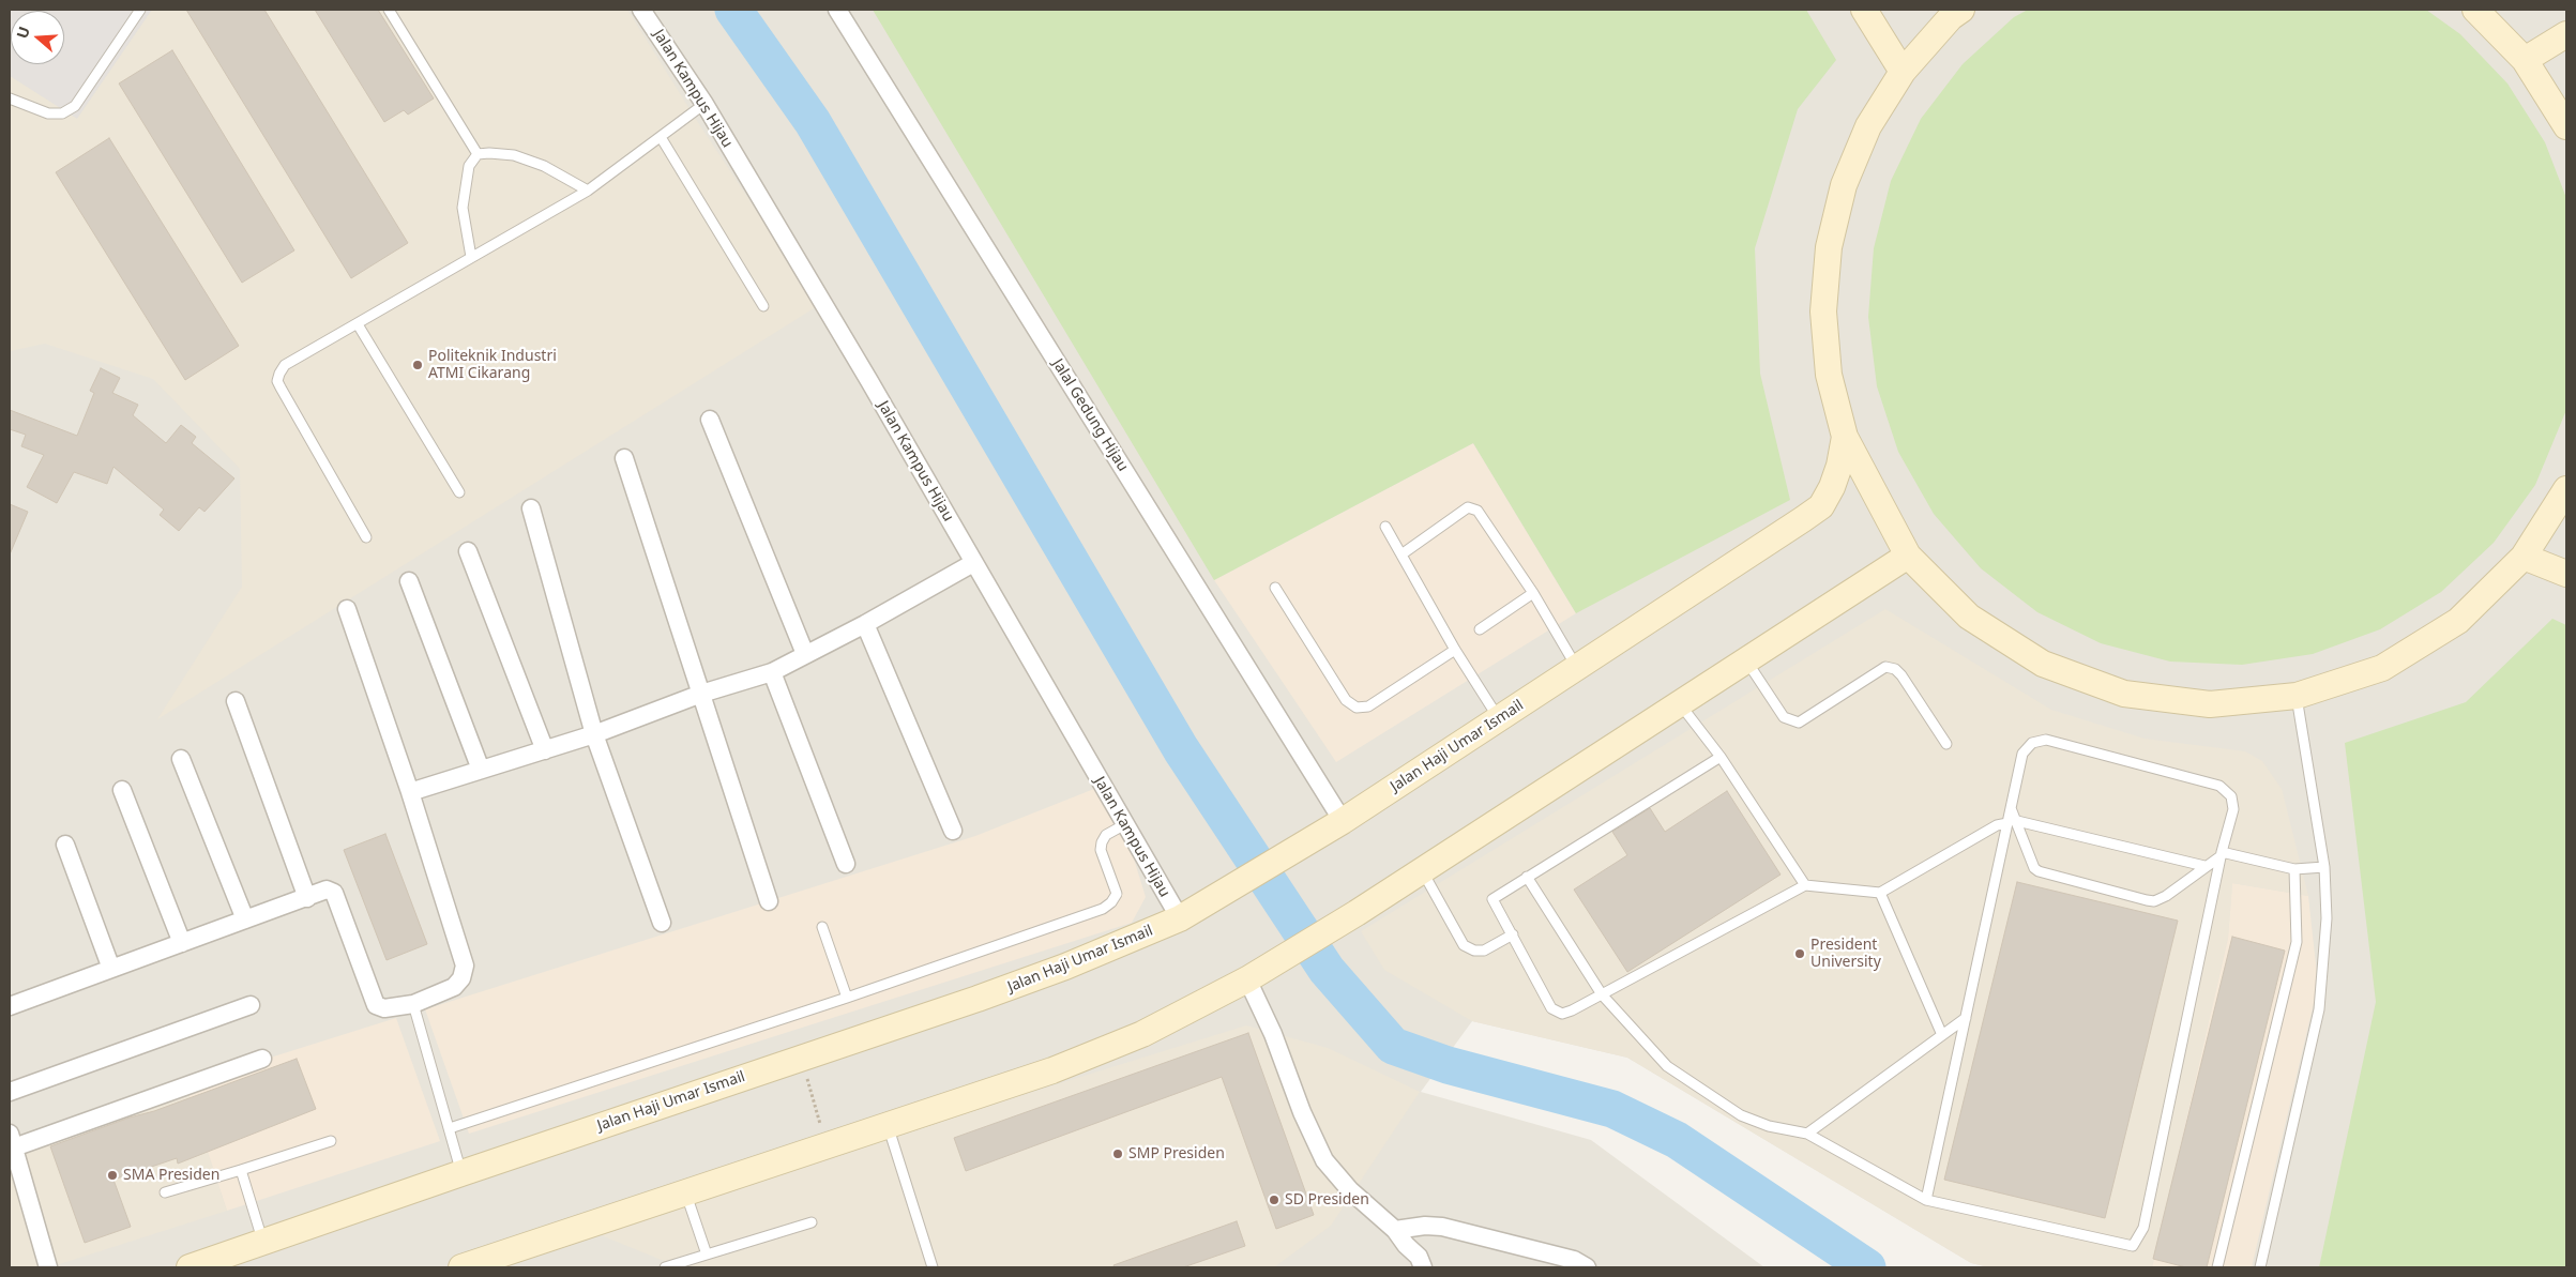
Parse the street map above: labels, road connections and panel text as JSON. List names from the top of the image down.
{
  "streets": {
    "main road": ["Jalan Haji Umar Ismail"],
    "street": ["Jalan Kampus Hijau", "Jalal Gedung Hijau"]
  },
  "crossings": [
    ["Jalan Kampus Hijau", "Jalan Haji Umar Ismail"],
    ["Jalal Gedung Hijau", "Jalan Haji Umar Ismail"]
  ],
  "places": [
    "Politeknik Industri ATMI Cikarang",
    "President University",
    "SMP Presiden",
    "SMA Presiden",
    "SD Presiden"
  ],
  "north": "left"
}
